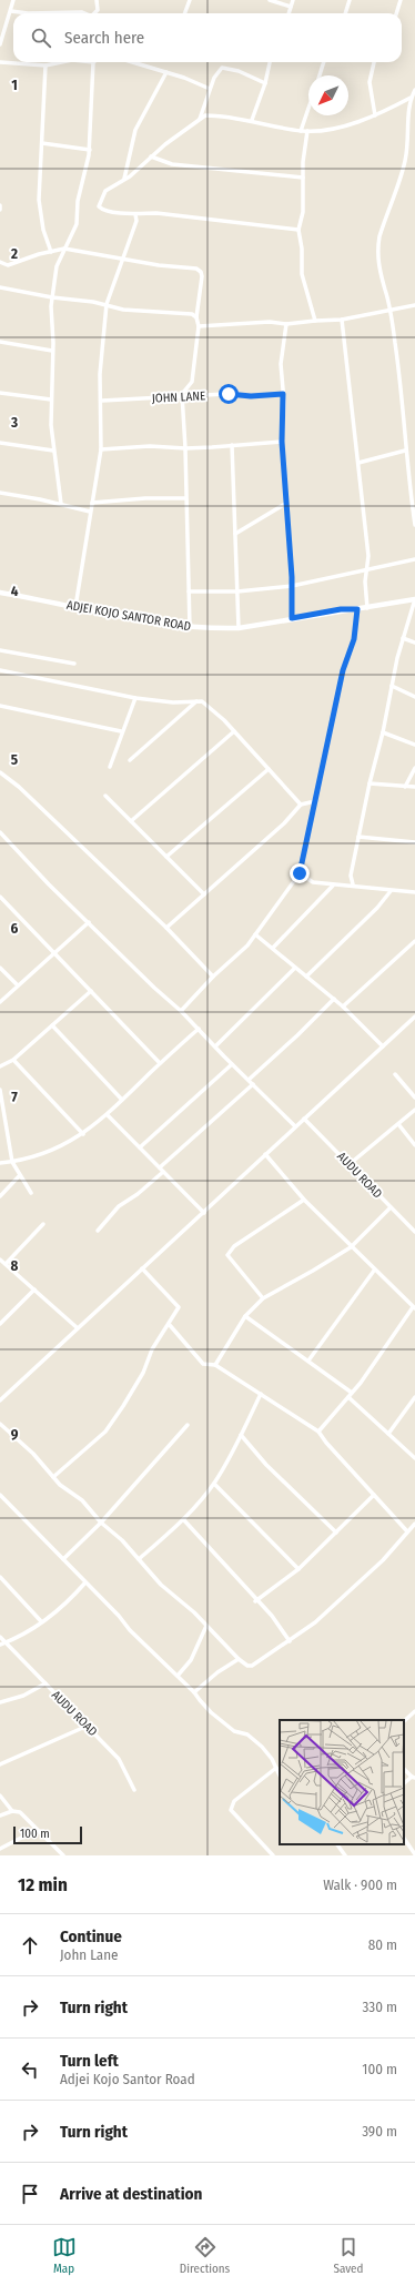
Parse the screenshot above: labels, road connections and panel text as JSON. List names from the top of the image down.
{
  "streets": {
    "street": ["JOHN LANE", "ADJEI KOJO SANTOR ROAD", "AUDU ROAD"]
  },
  "scale_bar": "100 m",
  "north": "bottom left",
  "page": {
    "search": "Search here",
    "scale": "100 m",
    "heading": ["12 min", "Walk · 900 m"],
    "list": [
      ["Continue", "John Lane", "80 m"],
      ["Turn right", "330 m"],
      ["Turn left", "Adjei Kojo Santor Road", "100 m"],
      ["Turn right", "390 m"],
      "Arrive at destination"
    ],
    "nav": ["Map", "Directions", "Saved"]
  },
  "grid": {
    "rows": [
      "1",
      "2",
      "3",
      "4",
      "5",
      "6",
      "7",
      "8",
      "9"
    ]
  }
}
